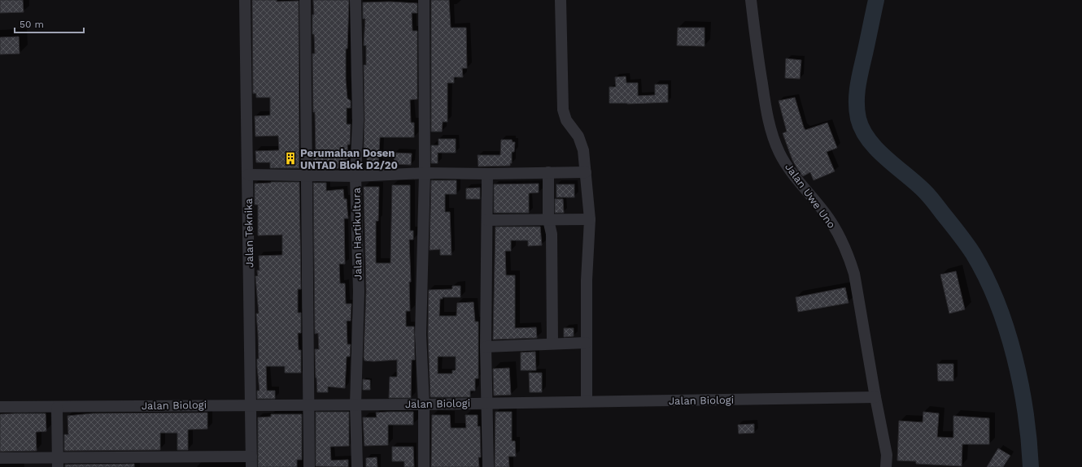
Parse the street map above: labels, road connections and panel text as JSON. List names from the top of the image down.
{
  "streets": {
    "street": [
      "Jalan Uwe Uno",
      "Jalan Teknika",
      "Jalan Hartikultura",
      "Jalan Biologi"
    ]
  },
  "crossings": [
    ["Jalan Uwe Uno", "Jalan Biologi"],
    ["Jalan Teknika", "Jalan Biologi"],
    ["Jalan Hartikultura", "Jalan Biologi"]
  ],
  "places": {
    "building": ["Perumahan Dosen UNTAD Blok D2/20"]
  },
  "scale_bar": "50 m"
}
